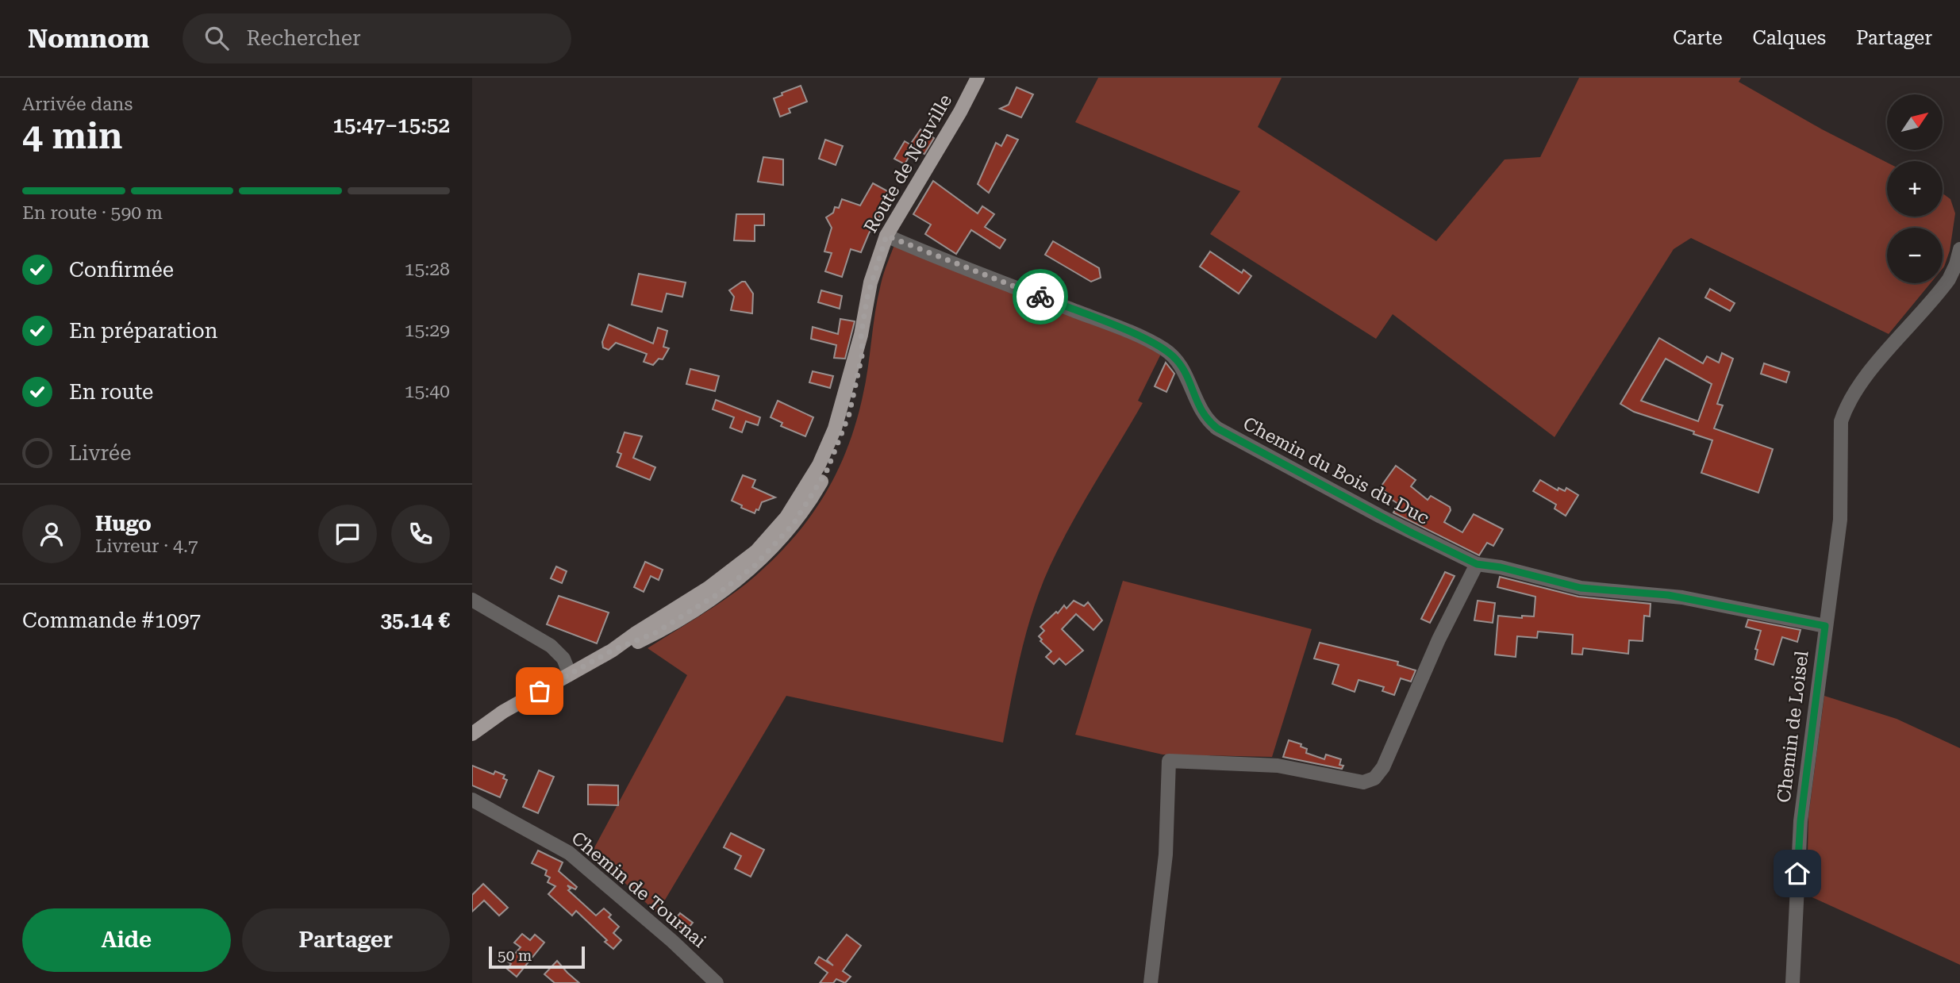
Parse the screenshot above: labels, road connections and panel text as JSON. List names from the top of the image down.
{
  "streets": {
    "main road": ["Route de Neuville"],
    "street": ["Chemin du Bois du Duc", "Chemin de Loisel", "Chemin de Tournai"]
  },
  "crossings": [
    ["Route de Neuville", "Chemin du Bois du Duc"],
    ["Chemin du Bois du Duc", "Chemin de Loisel"]
  ],
  "scale_bar": "50 m",
  "north": "top right",
  "page": {
    "header": "Nomnom",
    "search": "Rechercher",
    "nav": ["Carte", "Calques", "Partager"],
    "heading": ["4 min", "Arrivée dans", "15:47–15:52"],
    "panel": [
      "Hugo",
      "Livreur · 4.7",
      "Commande #1097",
      "35.14 €"
    ],
    "map_buttons": ["+", "−"],
    "bar": "En route · 590 m",
    "list": [
      ["Confirmée", "15:28"],
      ["En préparation", "15:29"],
      ["En route", "15:40"],
      "Livrée"
    ],
    "buttons": ["Aide", "Partager"],
    "scale": "50 m"
  }
}
